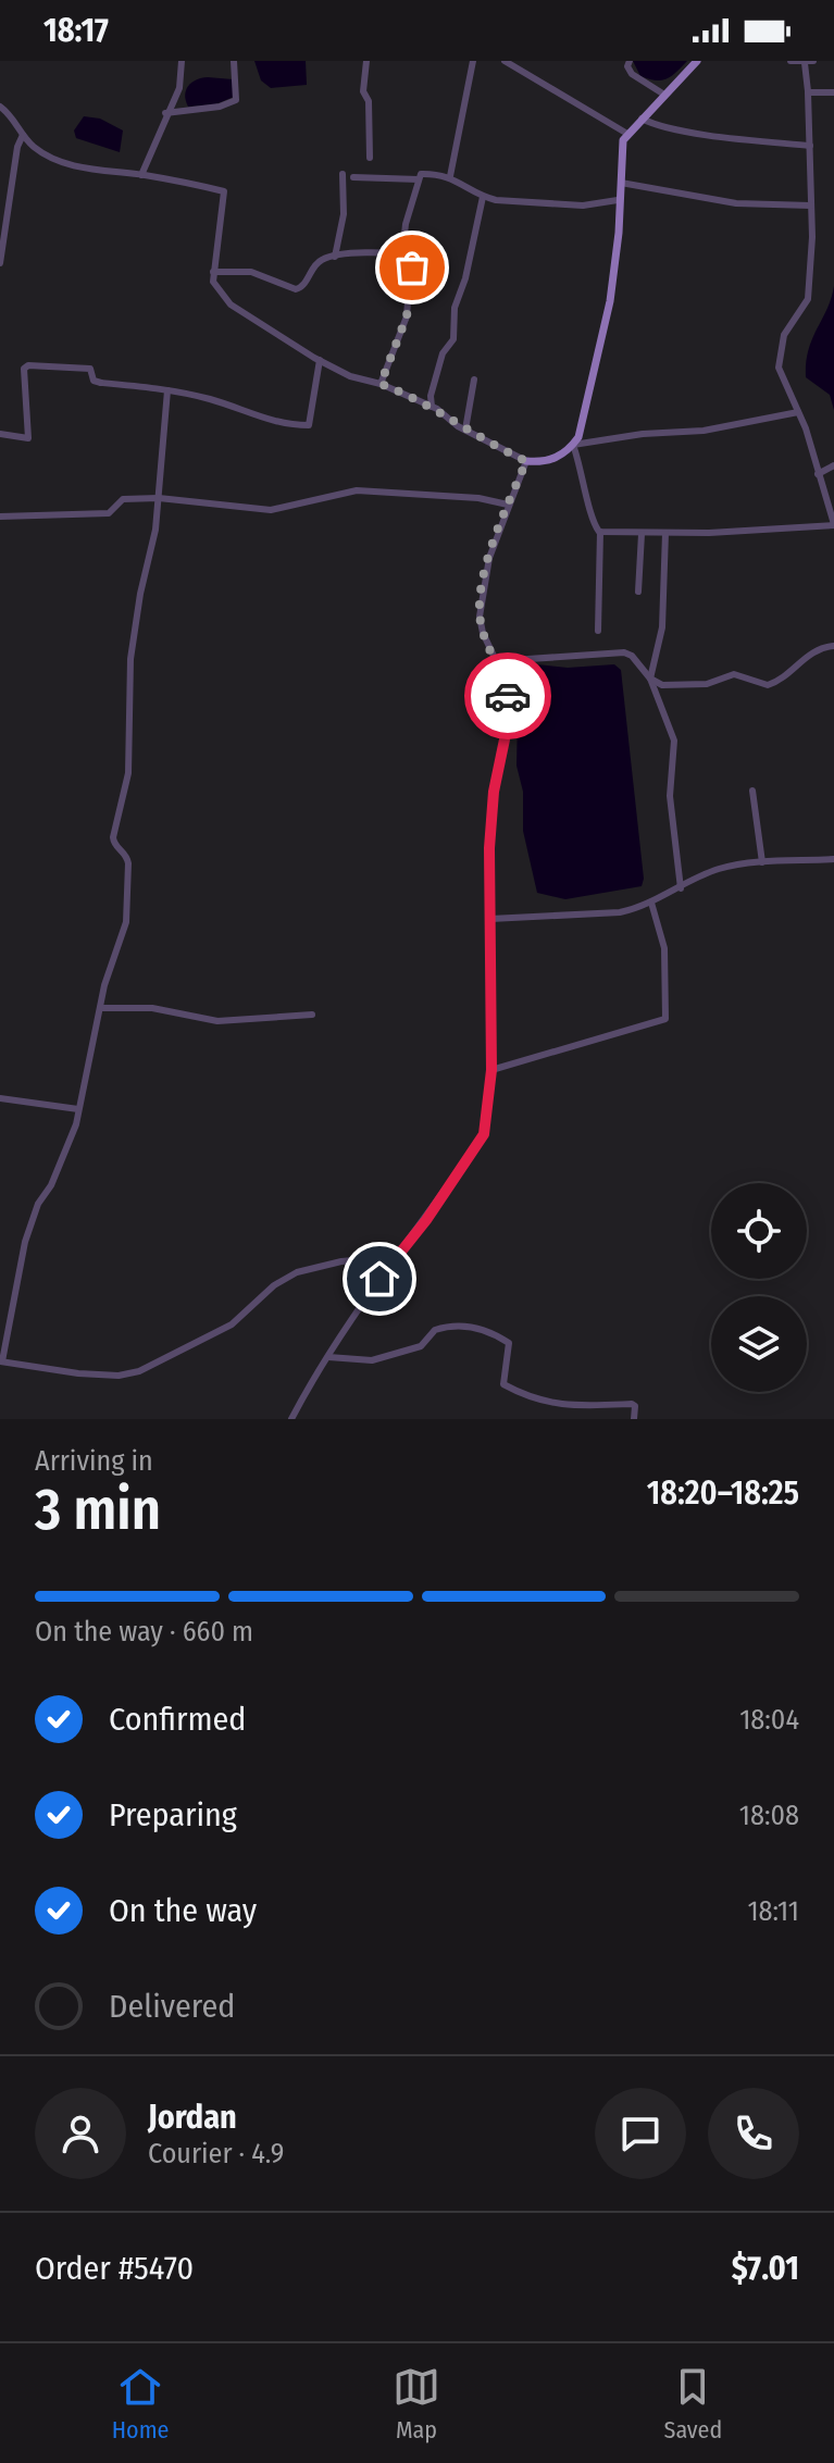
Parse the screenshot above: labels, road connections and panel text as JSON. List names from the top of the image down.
{
  "page": {
    "status": "18:17",
    "heading": ["3 min", "Arriving in", "18:20–18:25"],
    "panel": [
      "Jordan",
      "Courier · 4.9",
      "Order #5470",
      "$7.01"
    ],
    "bar": "On the way · 660 m",
    "list": [
      ["Confirmed", "18:04"],
      ["Preparing", "18:08"],
      ["On the way", "18:11"],
      "Delivered"
    ],
    "tabs": ["Home", "Map", "Saved"]
  }
}
